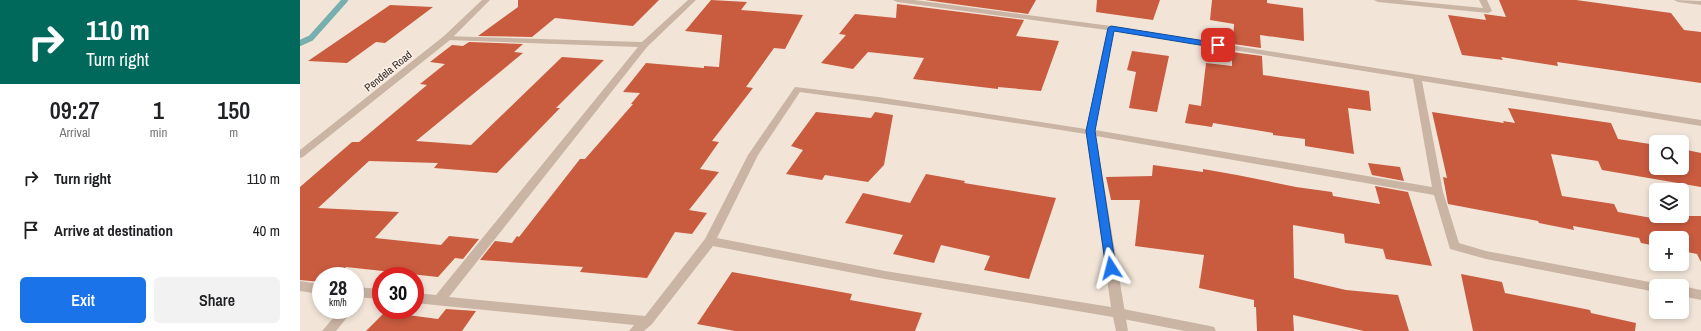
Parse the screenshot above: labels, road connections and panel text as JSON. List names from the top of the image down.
{
  "streets": {
    "street": ["Pendela Road"]
  },
  "page": {
    "turn": ["110 m", "Turn right"],
    "eta": [
      "09:27",
      "Arrival",
      "1",
      "min",
      "150",
      "m"
    ],
    "map_buttons": ["+", "−"],
    "list": [
      {
        "name": "Turn right",
        "value": "110 m"
      },
      {
        "name": "Arrive at destination",
        "value": "40 m"
      }
    ],
    "speed": "28 km/h",
    "limit": "30",
    "buttons": ["Exit", "Share"]
  }
}
